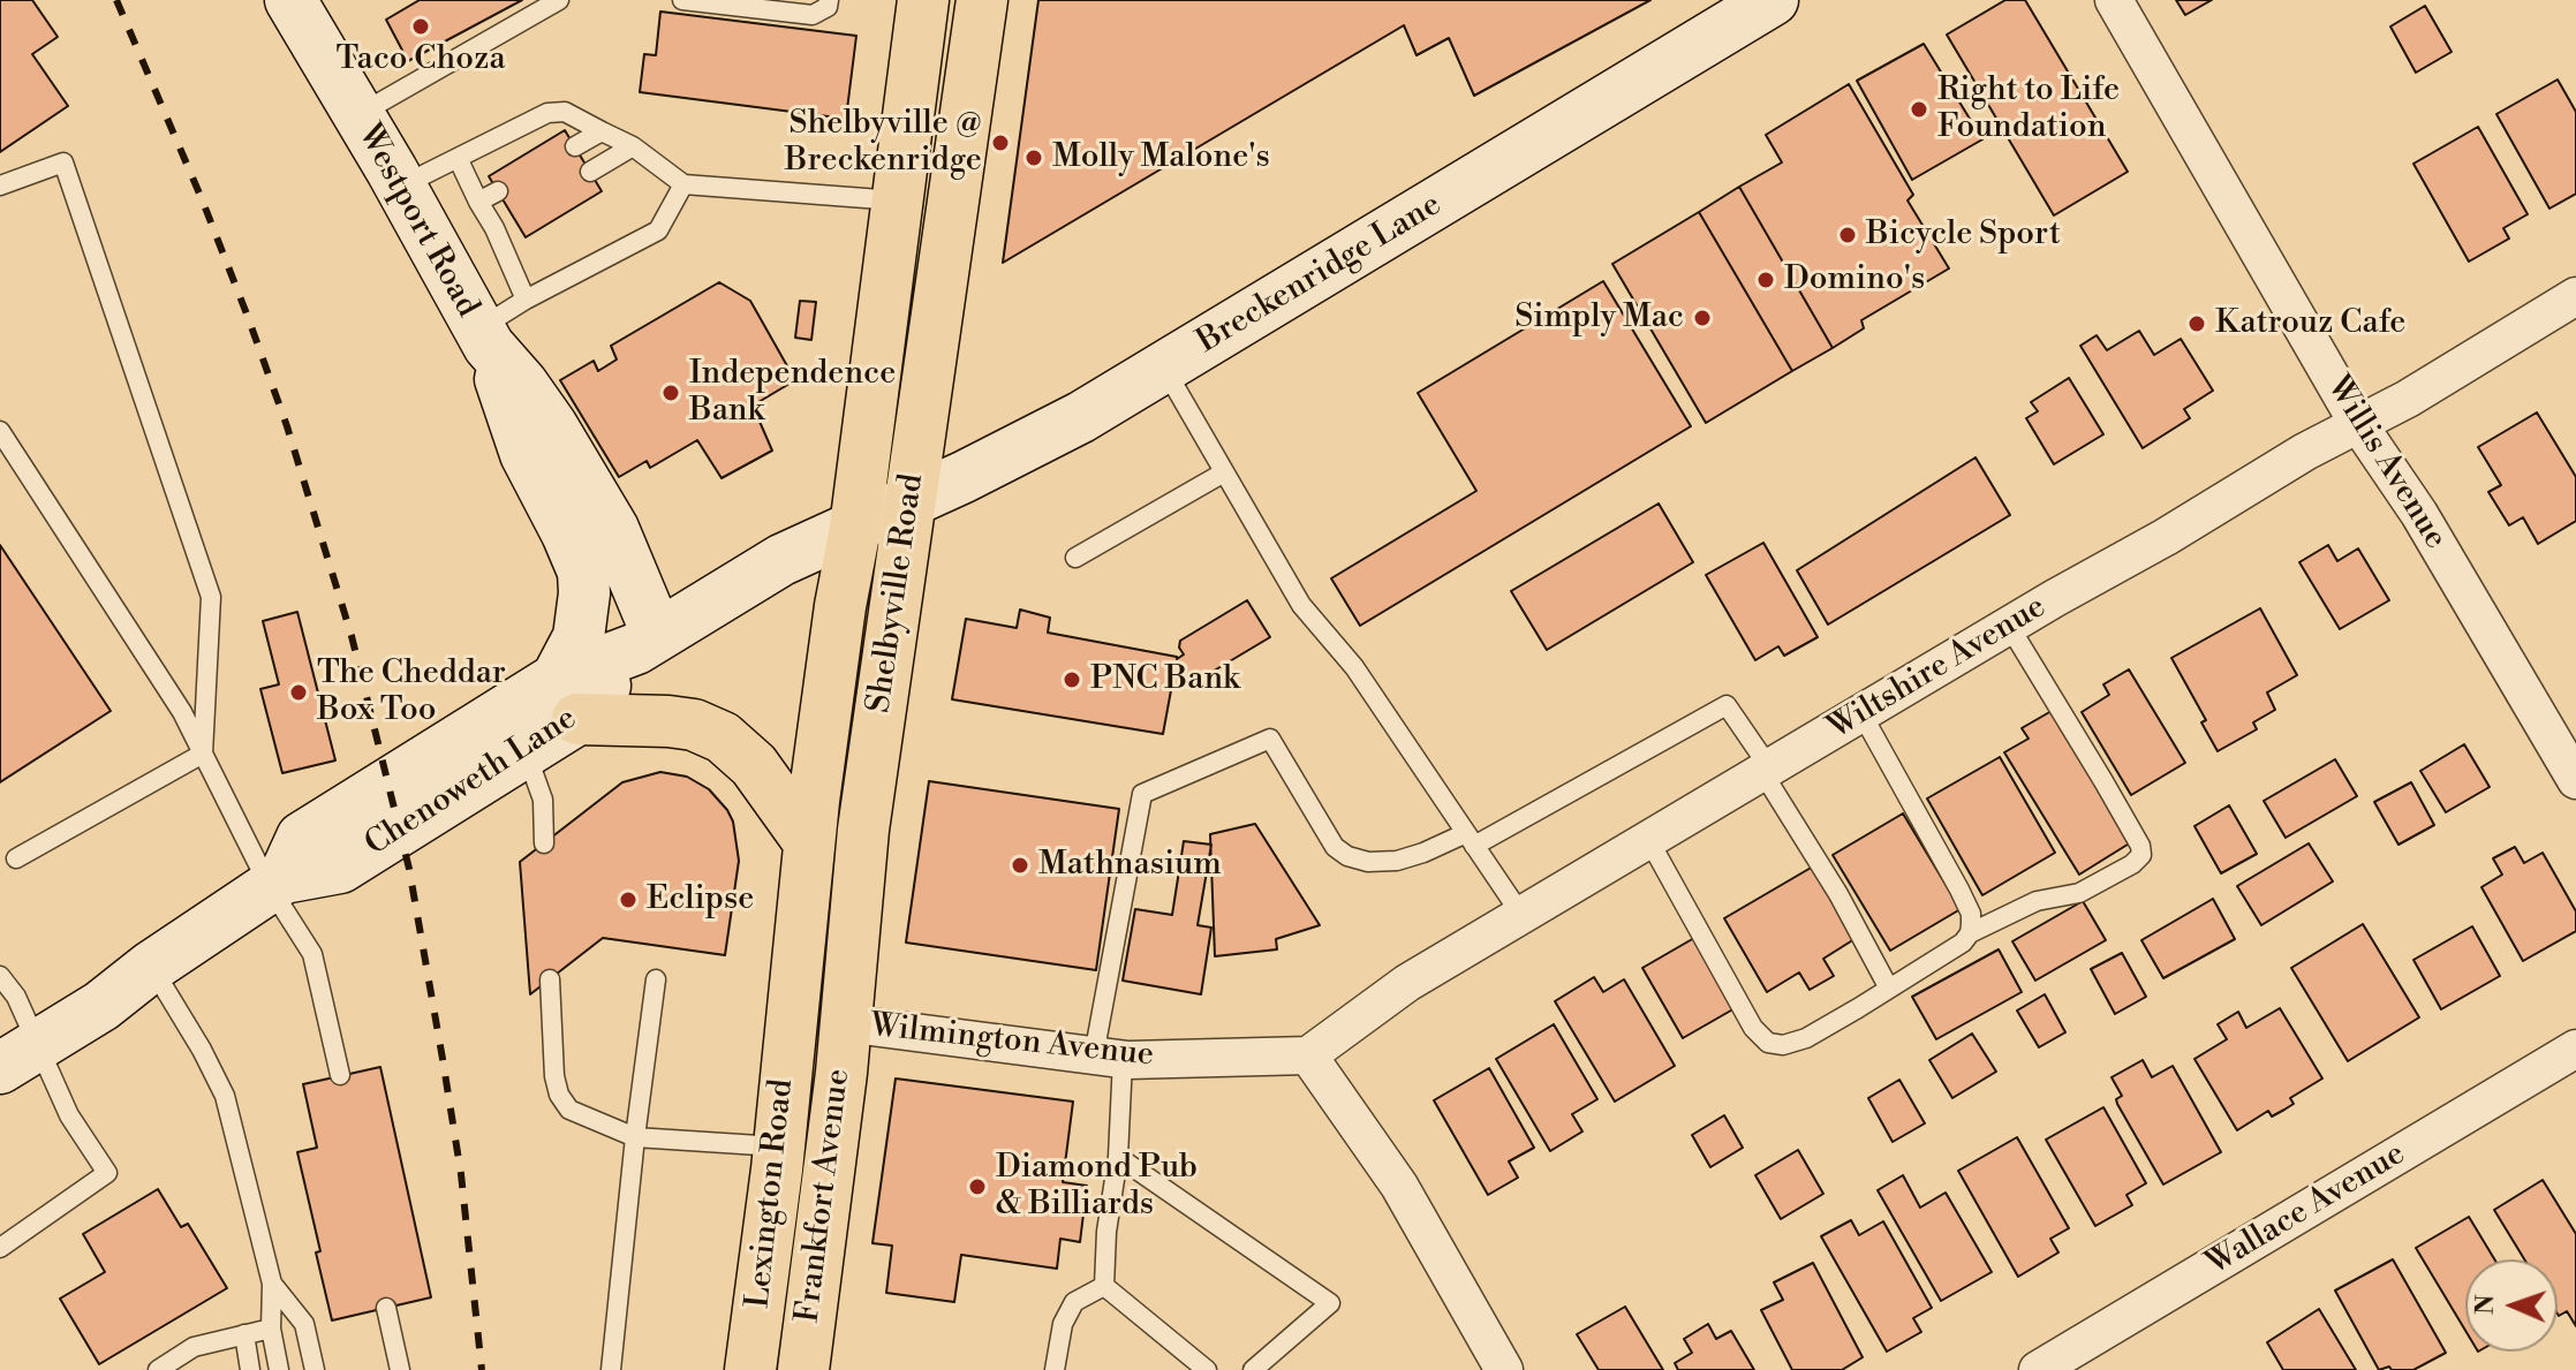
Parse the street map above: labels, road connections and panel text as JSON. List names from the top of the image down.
{
  "streets": {
    "main road": [
      "Westport Road",
      "Breckenridge Lane",
      "Shelbyville Road",
      "Chenoweth Lane",
      "Lexington Road",
      "Frankfort Avenue"
    ],
    "street": [
      "Willis Avenue",
      "Wiltshire Avenue",
      "Wilmington Avenue",
      "Wallace Avenue"
    ]
  },
  "crossings": [
    ["Westport Road", "Chenoweth Lane"],
    ["Breckenridge Lane", "Shelbyville Road"],
    ["Breckenridge Lane", "Chenoweth Lane"],
    ["Willis Avenue", "Wiltshire Avenue"],
    ["Shelbyville Road", "Chenoweth Lane"],
    ["Shelbyville Road", "Wilmington Avenue"],
    ["Shelbyville Road", "Frankfort Avenue"],
    ["Wiltshire Avenue", "Wilmington Avenue"],
    ["Wilmington Avenue", "Frankfort Avenue"],
    ["Lexington Road", "Frankfort Avenue"]
  ],
  "places": [
    "Taco Choza",
    "Right to Life Foundation",
    "Shelbyville @ Breckenridge",
    "Molly Malone's",
    "Bicycle Sport",
    "Domino's",
    "Simply Mac",
    "Katrouz Cafe",
    "Independence Bank",
    "PNC Bank",
    "The Cheddar Box Too",
    "Mathnasium",
    "Eclipse",
    "Diamond Pub & Billiards"
  ],
  "north": "left"
}
